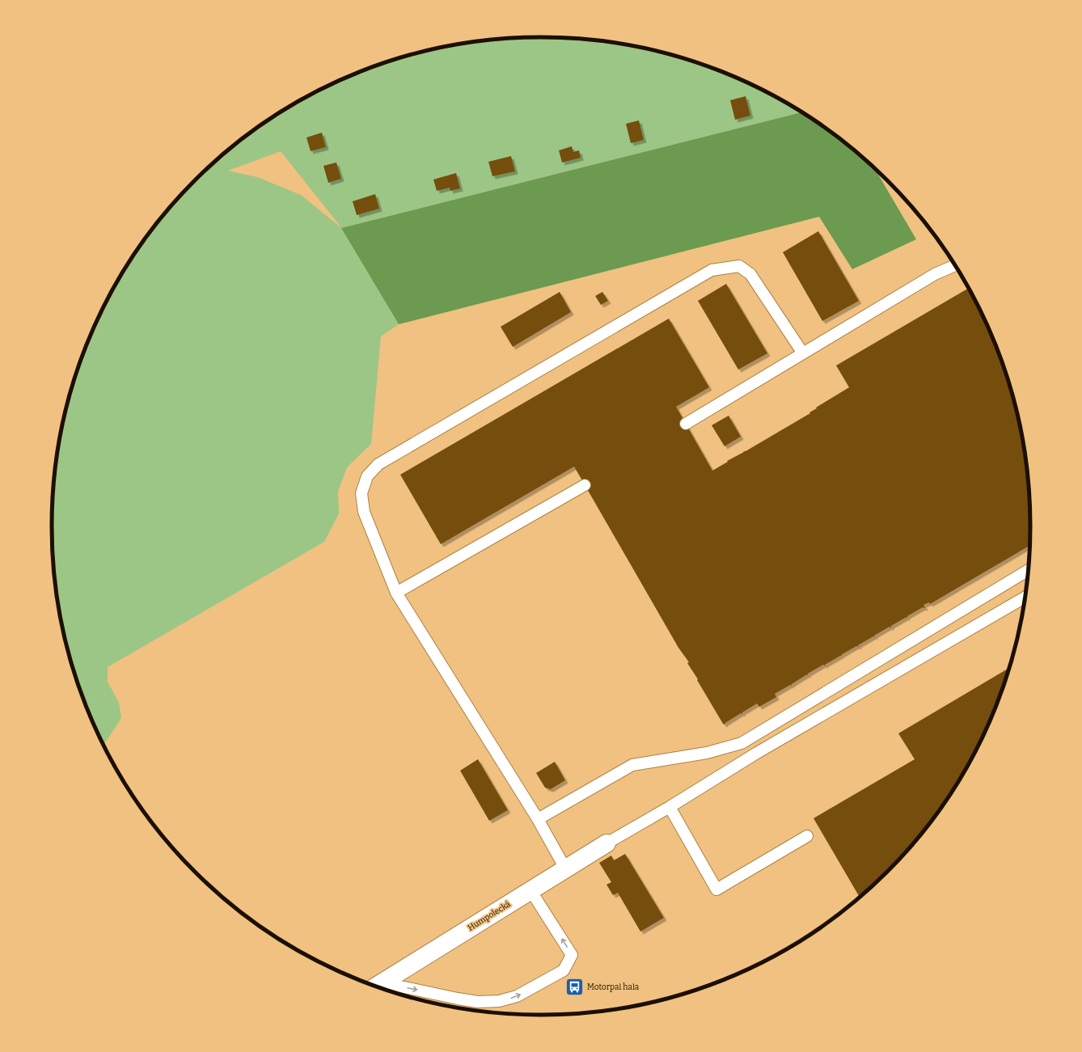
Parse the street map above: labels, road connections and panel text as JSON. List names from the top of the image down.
{
  "streets": {
    "street": ["Humpolecká"]
  },
  "places": {
    "bus stop": ["Motorpal hala"]
  }
}
